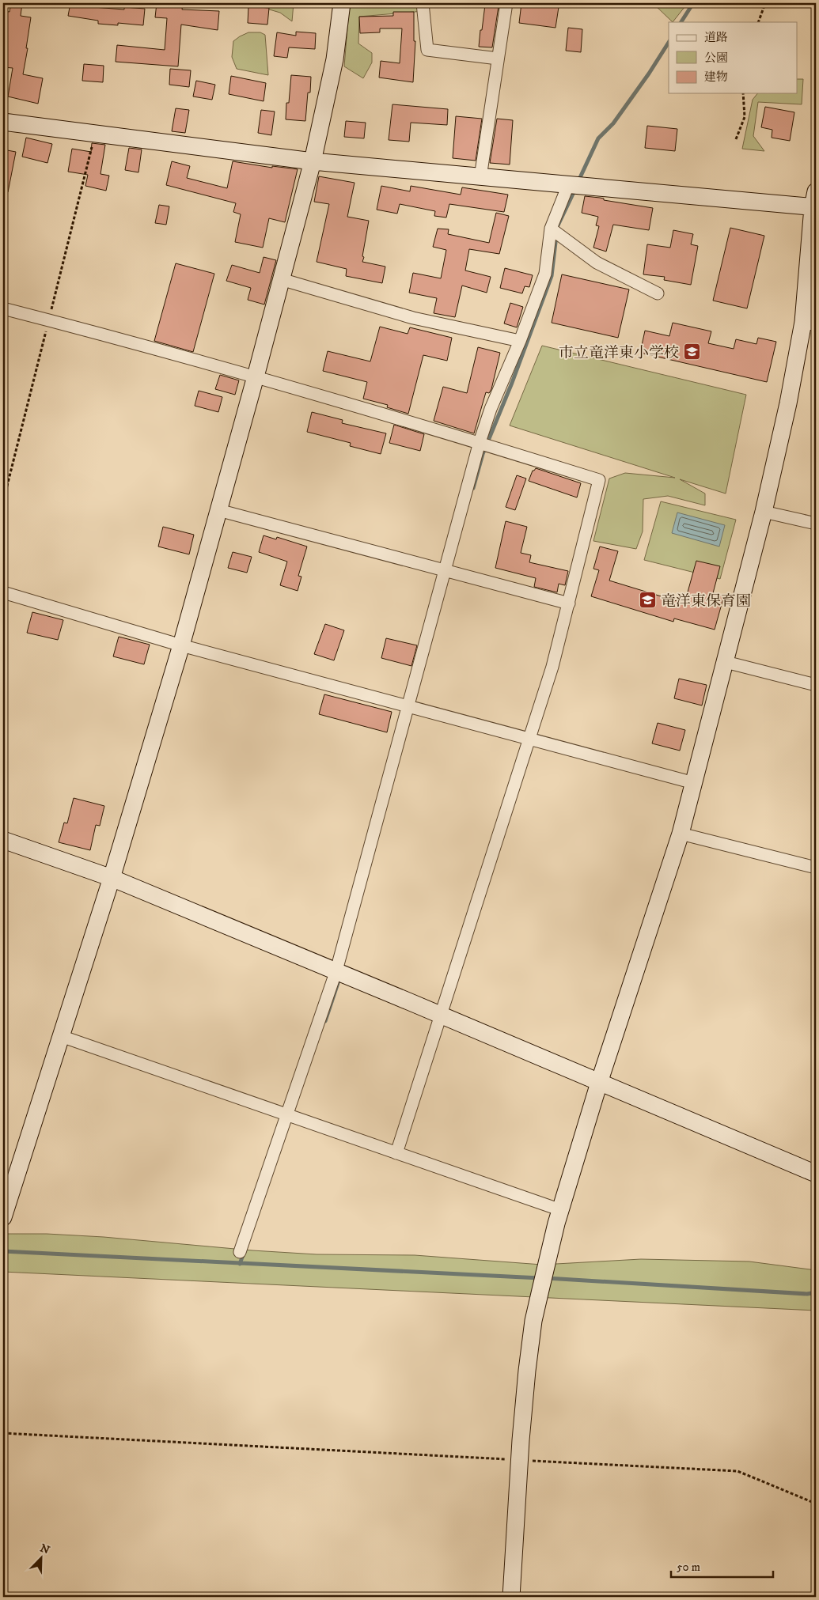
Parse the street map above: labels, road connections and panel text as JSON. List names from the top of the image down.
{
  "places": {
    "school or university": ["市立竜洋東小学校", "竜洋東保育園"]
  },
  "legend": ["道路", "公園", "建物"],
  "scale_bar": "50 m",
  "north": "top right"
}
